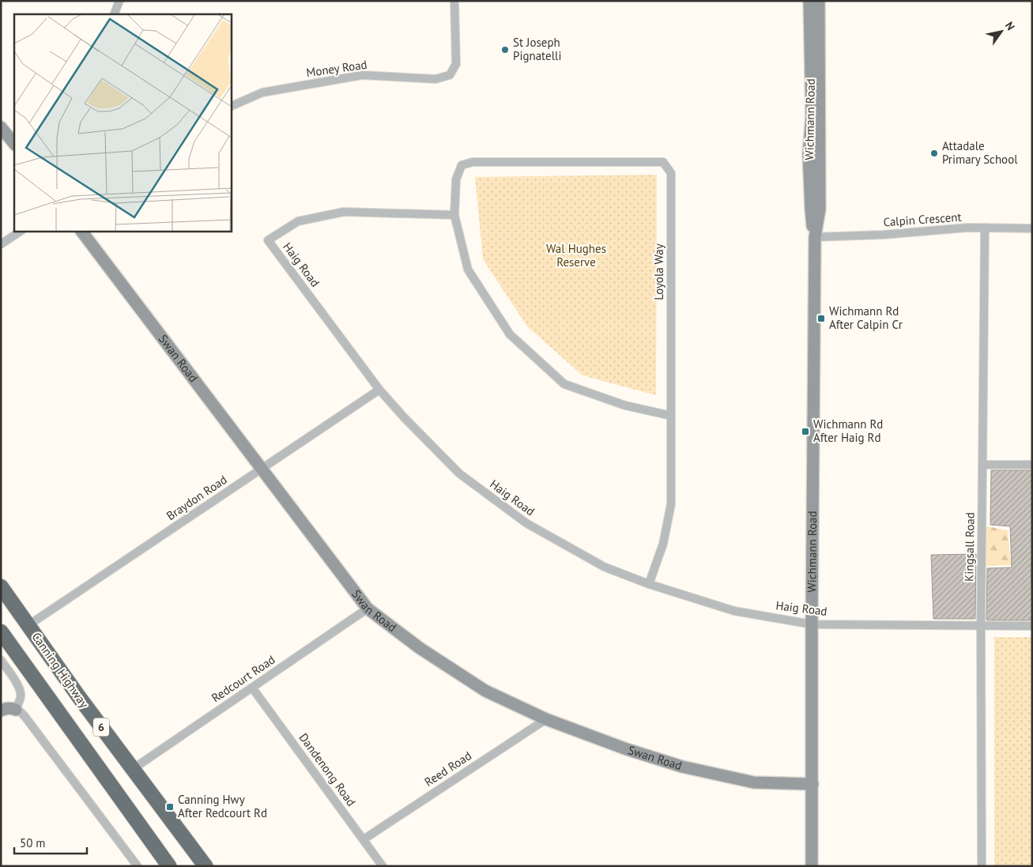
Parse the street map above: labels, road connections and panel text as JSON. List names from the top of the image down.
{
  "streets": {
    "highway": ["Canning Highway", "6"],
    "street": [
      "Money Road",
      "Wichmann Road",
      "Calpin Crescent",
      "Haig Road",
      "Loyola Way",
      "Swan Road",
      "Braydon Road",
      "Kingsall Road",
      "Redcourt Road",
      "Reed Road",
      "Dandenong Road"
    ]
  },
  "crossings": [
    ["Wichmann Road", "Calpin Crescent"],
    ["Wichmann Road", "Haig Road"],
    ["Wichmann Road", "Swan Road"],
    ["Calpin Crescent", "Kingsall Road"],
    ["Haig Road", "Loyola Way"],
    ["Haig Road", "Braydon Road"],
    ["Haig Road", "Kingsall Road"],
    ["Swan Road", "Braydon Road"],
    ["Swan Road", "Redcourt Road"],
    ["Swan Road", "Reed Road"],
    ["Braydon Road", "Canning Highway"],
    ["Canning Highway", "Redcourt Road"],
    ["Redcourt Road", "Dandenong Road"],
    ["Reed Road", "Dandenong Road"]
  ],
  "parks": ["Wal Hughes Reserve"],
  "places": {
    "other": ["St Joseph Pignatelli", "Attadale Primary School"],
    "transit": ["Wichmann Rd After Calpin Cr", "Wichmann Rd After Haig Rd", "Canning Hwy After Redcourt Rd"]
  },
  "scale_bar": "50 m",
  "north": "top right"
}
